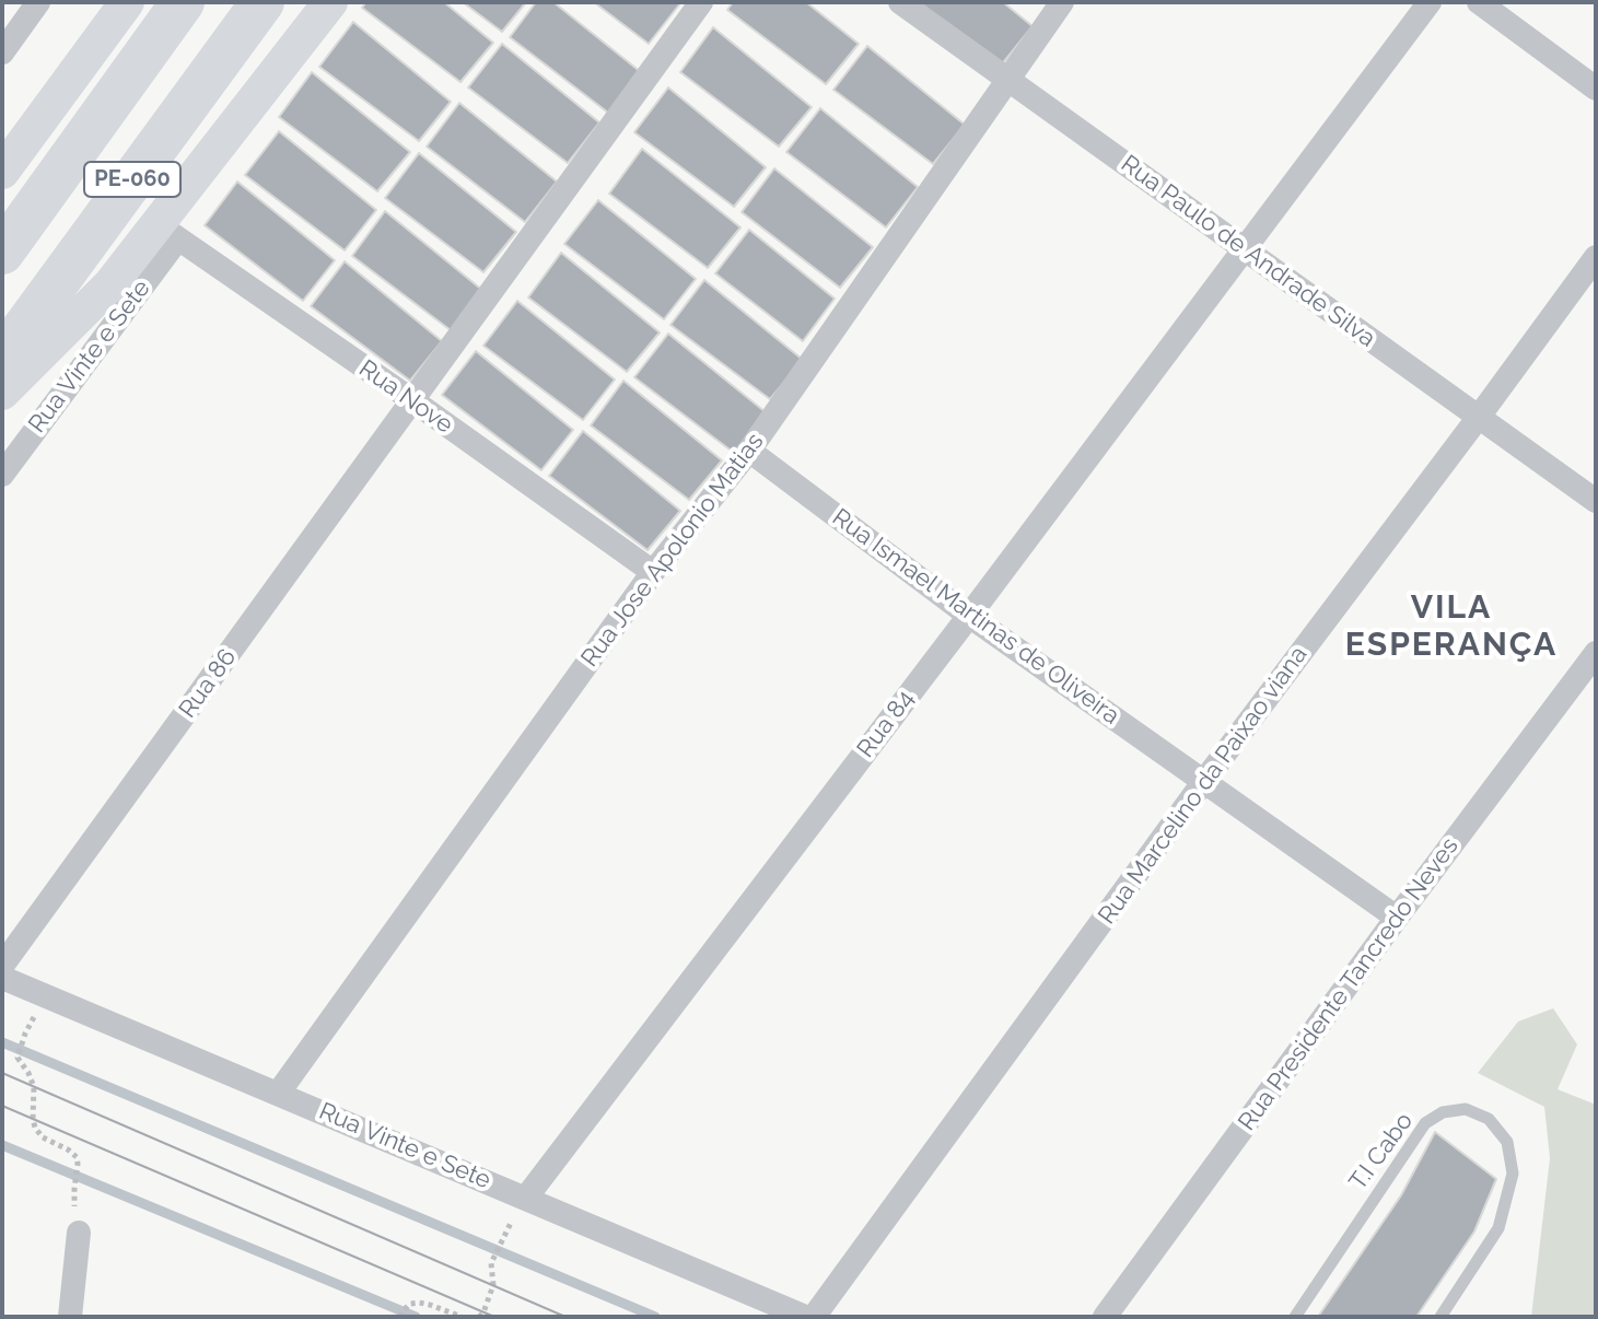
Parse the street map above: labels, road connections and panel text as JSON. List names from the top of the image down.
{
  "streets": {
    "highway": ["PE-060"],
    "street": [
      "Rua Paulo de Andrade Silva",
      "Rua Vinte e Sete",
      "Rua Nove",
      "Rua Jose Apolonio Matias",
      "Rua Ismael Martinas de Oliveira",
      "Rua 86",
      "Rua 84",
      "Rua Marcelino da Paixao viana",
      "Rua Presidente Tancredo Neves"
    ],
    "lane": ["T.I Cabo"]
  },
  "crossings": [
    ["PE-060", "Rua Vinte e Sete"],
    ["PE-060", "Rua Nove"],
    ["Rua Paulo de Andrade Silva", "Rua Jose Apolonio Matias"],
    ["Rua Paulo de Andrade Silva", "Rua 84"],
    ["Rua Paulo de Andrade Silva", "Rua Marcelino da Paixao viana"],
    ["Rua Vinte e Sete", "Rua Nove"],
    ["Rua Vinte e Sete", "Rua Jose Apolonio Matias"],
    ["Rua Vinte e Sete", "Rua 84"],
    ["Rua Nove", "Rua Jose Apolonio Matias"],
    ["Rua Nove", "Rua 86"],
    ["Rua Jose Apolonio Matias", "Rua Ismael Martinas de Oliveira"],
    ["Rua Ismael Martinas de Oliveira", "Rua 84"],
    ["Rua Ismael Martinas de Oliveira", "Rua Marcelino da Paixao viana"],
    ["Rua Ismael Martinas de Oliveira", "Rua Presidente Tancredo Neves"]
  ],
  "districts": ["VILA ESPERANÇA"]
}
